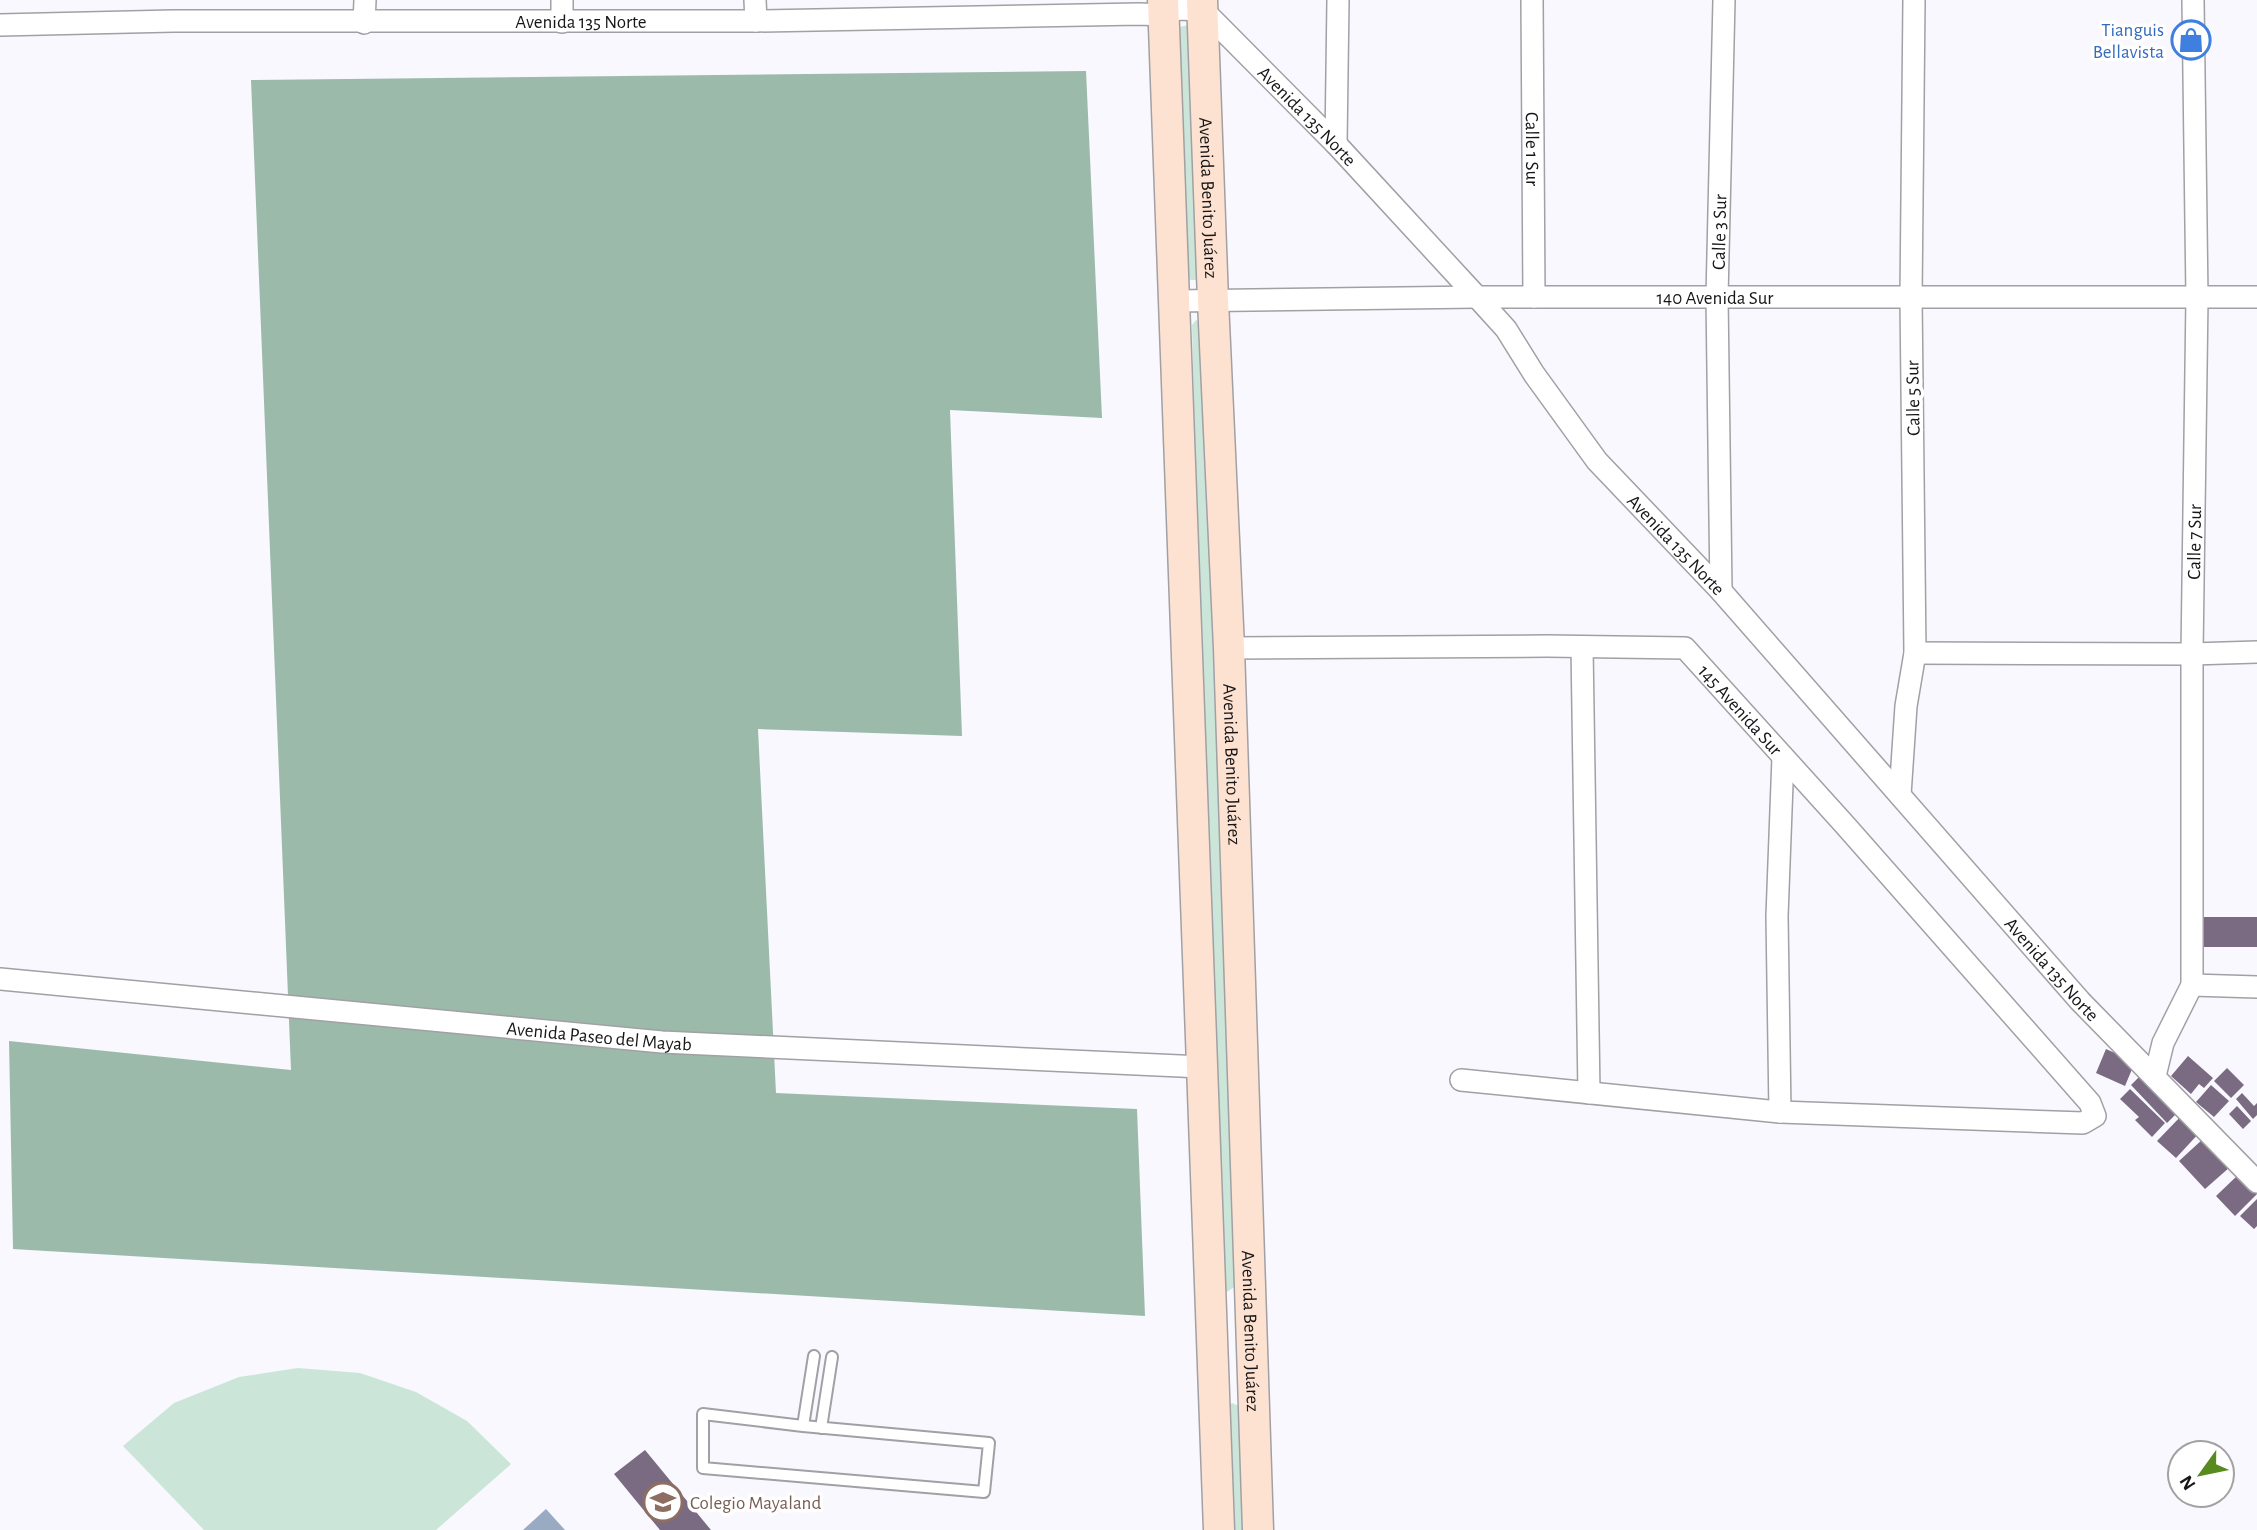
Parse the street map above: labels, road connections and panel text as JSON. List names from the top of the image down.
{
  "streets": {
    "main road": ["Avenida Benito Juárez"],
    "street": [
      "Avenida 135 Norte",
      "Calle 1 Sur",
      "Calle 3 Sur",
      "140 Avenida Sur",
      "Calle 5 Sur",
      "Calle 7 Sur",
      "145 Avenida Sur",
      "Avenida Paseo del Mayab"
    ]
  },
  "crossings": [
    ["Avenida 135 Norte", "Avenida Benito Juárez"],
    ["Avenida 135 Norte", "Calle 3 Sur"],
    ["Avenida 135 Norte", "140 Avenida Sur"],
    ["Avenida 135 Norte", "Calle 5 Sur"],
    ["Avenida 135 Norte", "Calle 7 Sur"],
    ["Calle 1 Sur", "140 Avenida Sur"],
    ["Avenida Benito Juárez", "140 Avenida Sur"],
    ["Avenida Benito Juárez", "145 Avenida Sur"],
    ["Avenida Benito Juárez", "Avenida Paseo del Mayab"],
    ["Calle 3 Sur", "140 Avenida Sur"],
    ["140 Avenida Sur", "Calle 5 Sur"],
    ["140 Avenida Sur", "Calle 7 Sur"]
  ],
  "places": {
    "shop": ["Tianguis Bellavista"],
    "school or university": ["Colegio Mayaland"]
  },
  "north": "bottom left"
}
